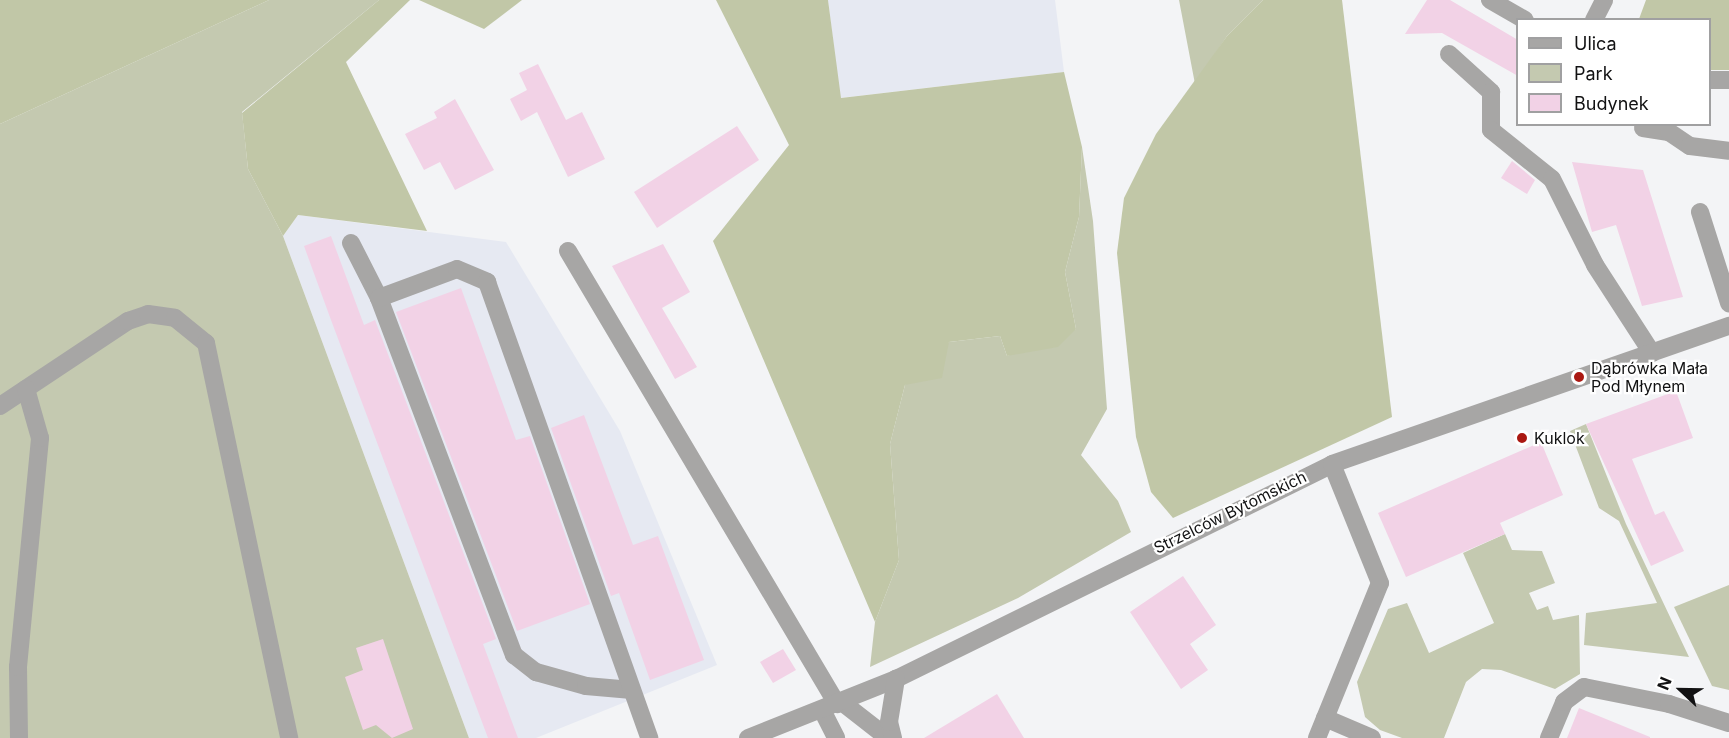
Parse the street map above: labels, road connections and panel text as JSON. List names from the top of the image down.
{
  "streets": {
    "street": ["Strzelców Bytomskich"]
  },
  "places": ["Dąbrówka Mała Pod Młynem", "Kuklok"],
  "legend": ["Ulica", "Park", "Budynek"],
  "north": "left"
}
